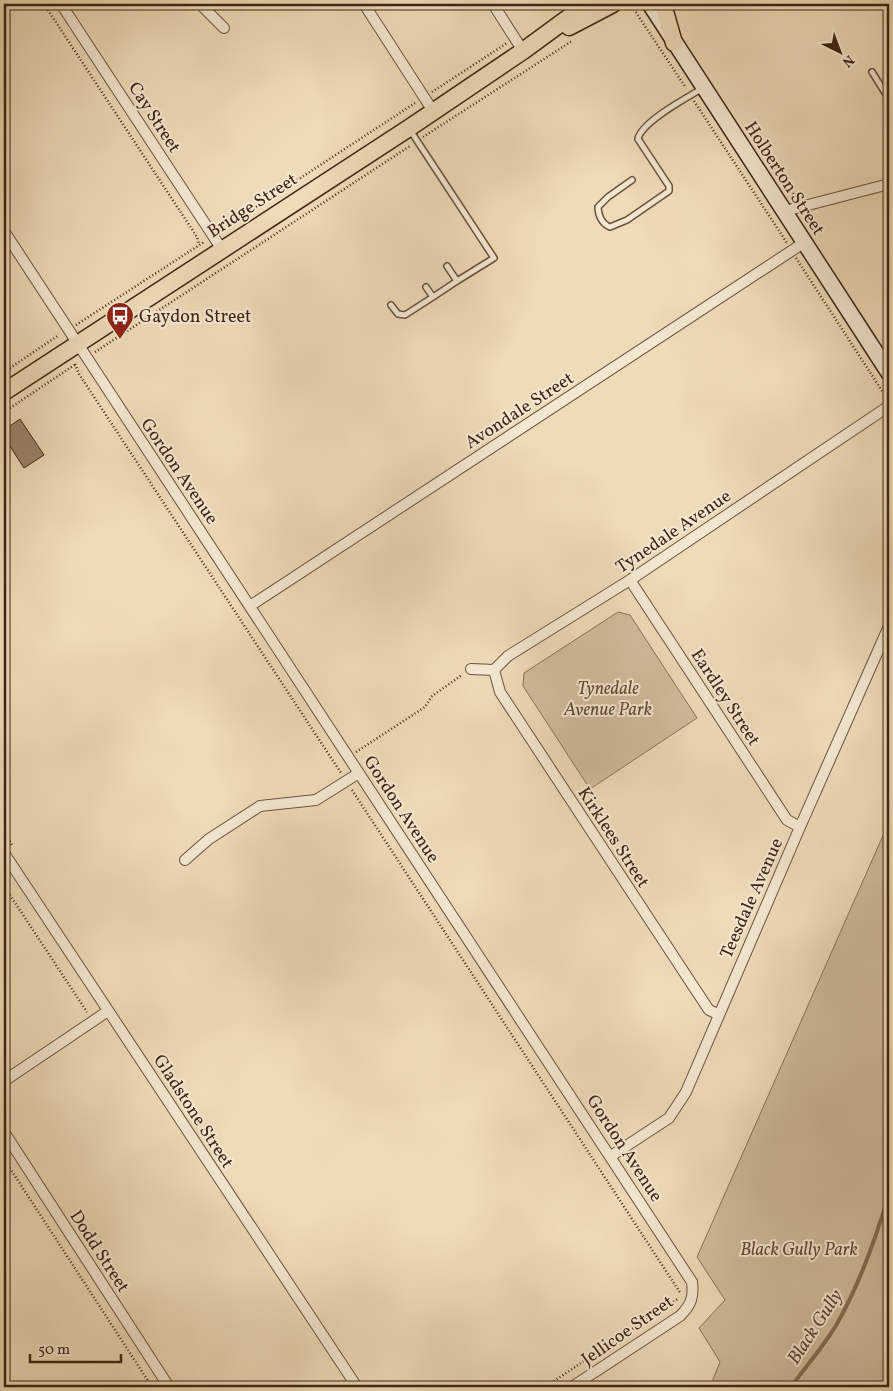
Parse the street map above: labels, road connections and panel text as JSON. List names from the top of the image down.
{
  "streets": {
    "main road": ["Holberton Street", "Bridge Street"],
    "street": [
      "Cay Street",
      "Avondale Street",
      "Gordon Avenue",
      "Tynedale Avenue",
      "Eardley Street",
      "Kirklees Street",
      "Teesdale Avenue",
      "Gladstone Street",
      "Dodd Street",
      "Jellicoe Street"
    ]
  },
  "crossings": [
    ["Cay Street", "Bridge Street"],
    ["Holberton Street", "Avondale Street"],
    ["Bridge Street", "Gordon Avenue"],
    ["Avondale Street", "Gordon Avenue"],
    ["Gordon Avenue", "Teesdale Avenue"],
    ["Gordon Avenue", "Jellicoe Street"],
    ["Tynedale Avenue", "Eardley Street"],
    ["Tynedale Avenue", "Kirklees Street"],
    ["Eardley Street", "Teesdale Avenue"],
    ["Kirklees Street", "Teesdale Avenue"]
  ],
  "water": ["Black Gully"],
  "parks": ["Tynedale Avenue Park", "Black Gully Park"],
  "places": {
    "bus stop": ["Gaydon Street"]
  },
  "scale_bar": "50 m",
  "north": "bottom right"
}
